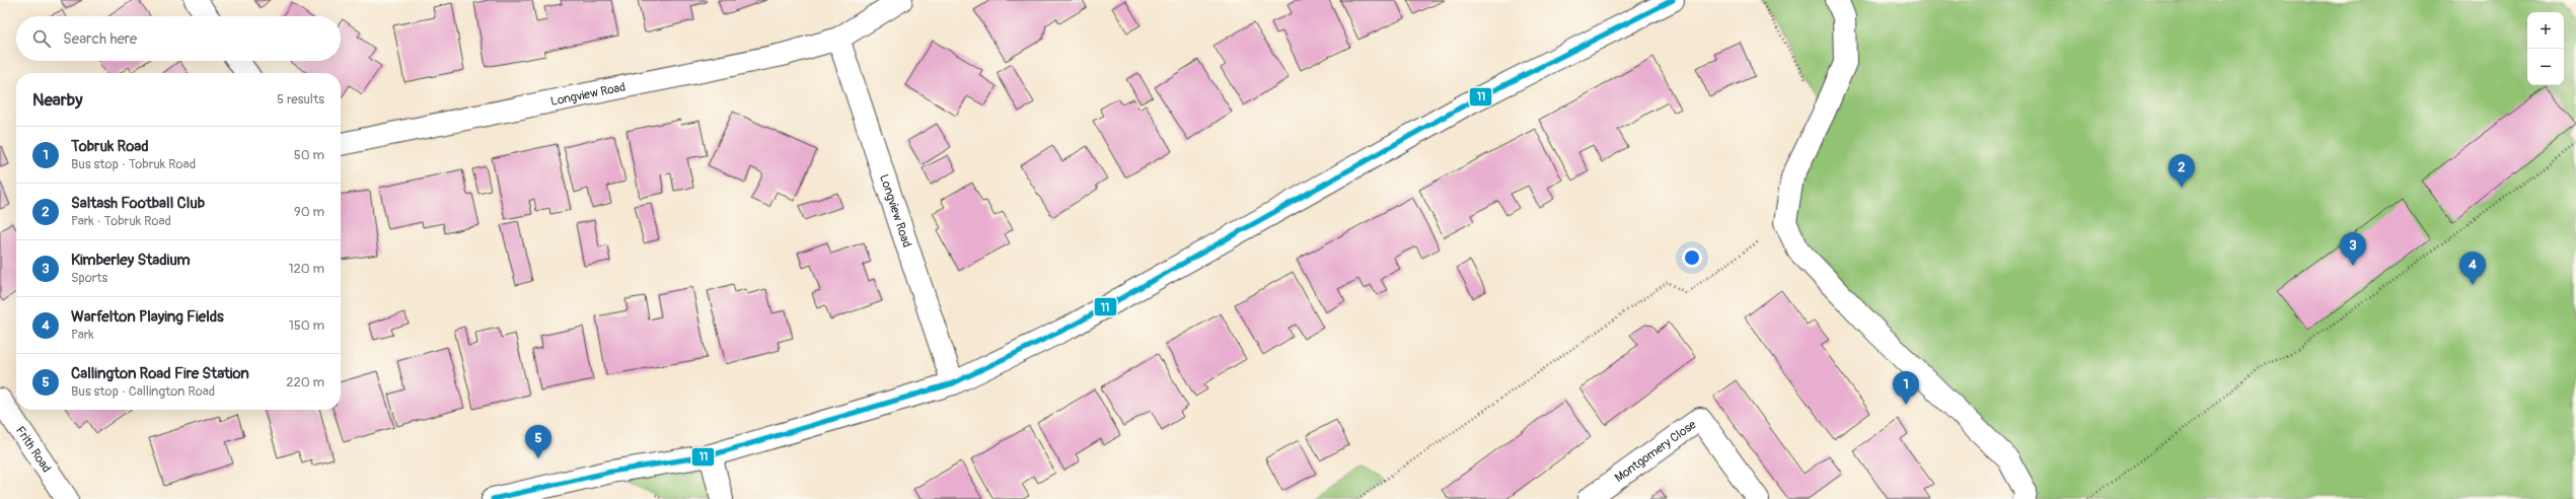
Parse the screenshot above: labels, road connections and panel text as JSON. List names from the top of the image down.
{
  "streets": {
    "street": ["Longview Road", "Frith Road", "Montgomery Close"]
  },
  "lines": ["transit line 11"],
  "page": {
    "map_buttons": ["+", "−"],
    "search": "Search here",
    "heading": ["Nearby", "5 results"],
    "list": [
      {
        "mark": "1",
        "name": "Tobruk Road",
        "note": "Bus stop · Tobruk Road",
        "value": "50 m"
      },
      {
        "mark": "2",
        "name": "Saltash Football Club",
        "note": "Park · Tobruk Road",
        "value": "90 m"
      },
      {
        "mark": "3",
        "name": "Kimberley Stadium",
        "note": "Sports",
        "value": "120 m"
      },
      {
        "mark": "4",
        "name": "Warfelton Playing Fields",
        "note": "Park",
        "value": "150 m"
      },
      {
        "mark": "5",
        "name": "Callington Road Fire Station",
        "note": "Bus stop · Callington Road",
        "value": "220 m"
      }
    ],
    "pins": [
      "2",
      "3",
      "4",
      "1",
      "5"
    ]
  }
}
